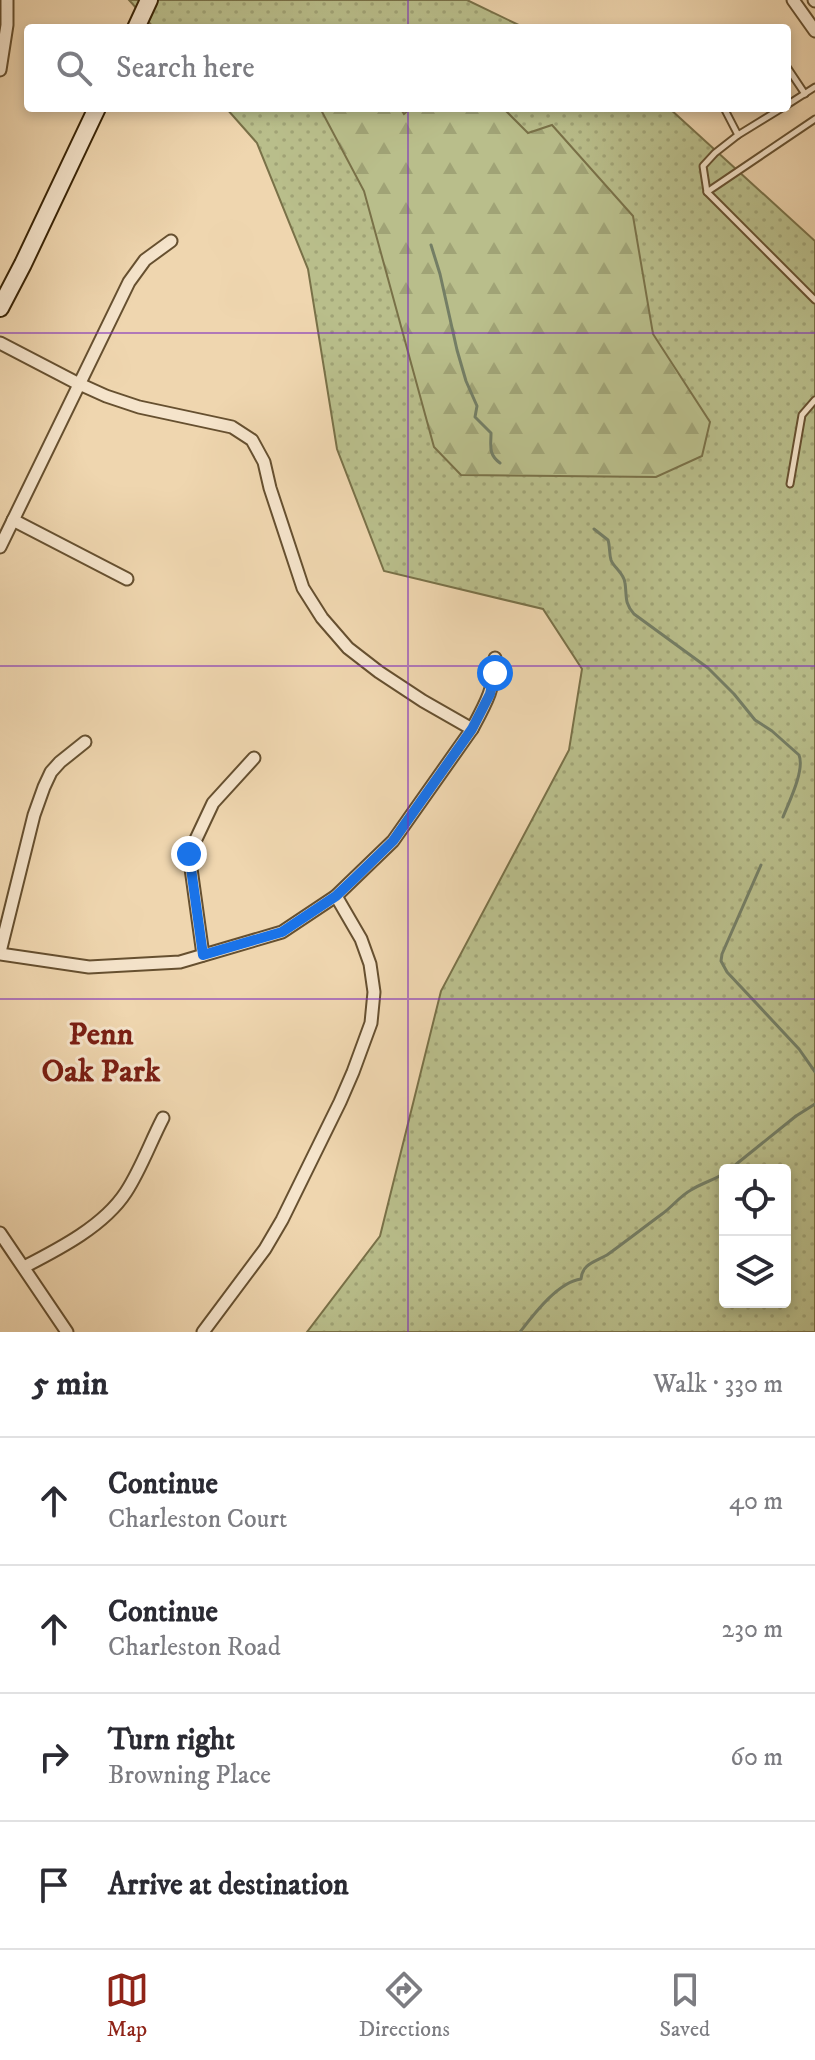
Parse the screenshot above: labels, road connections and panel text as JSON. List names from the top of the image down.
{
  "districts": ["Penn Oak Park"],
  "page": {
    "search": "Search here",
    "heading": ["5 min", "Walk · 330 m"],
    "list": [
      ["Continue", "Charleston Court", "40 m"],
      ["Continue", "Charleston Road", "230 m"],
      ["Turn right", "Browning Place", "60 m"],
      "Arrive at destination"
    ],
    "nav": ["Map", "Directions", "Saved"]
  }
}
